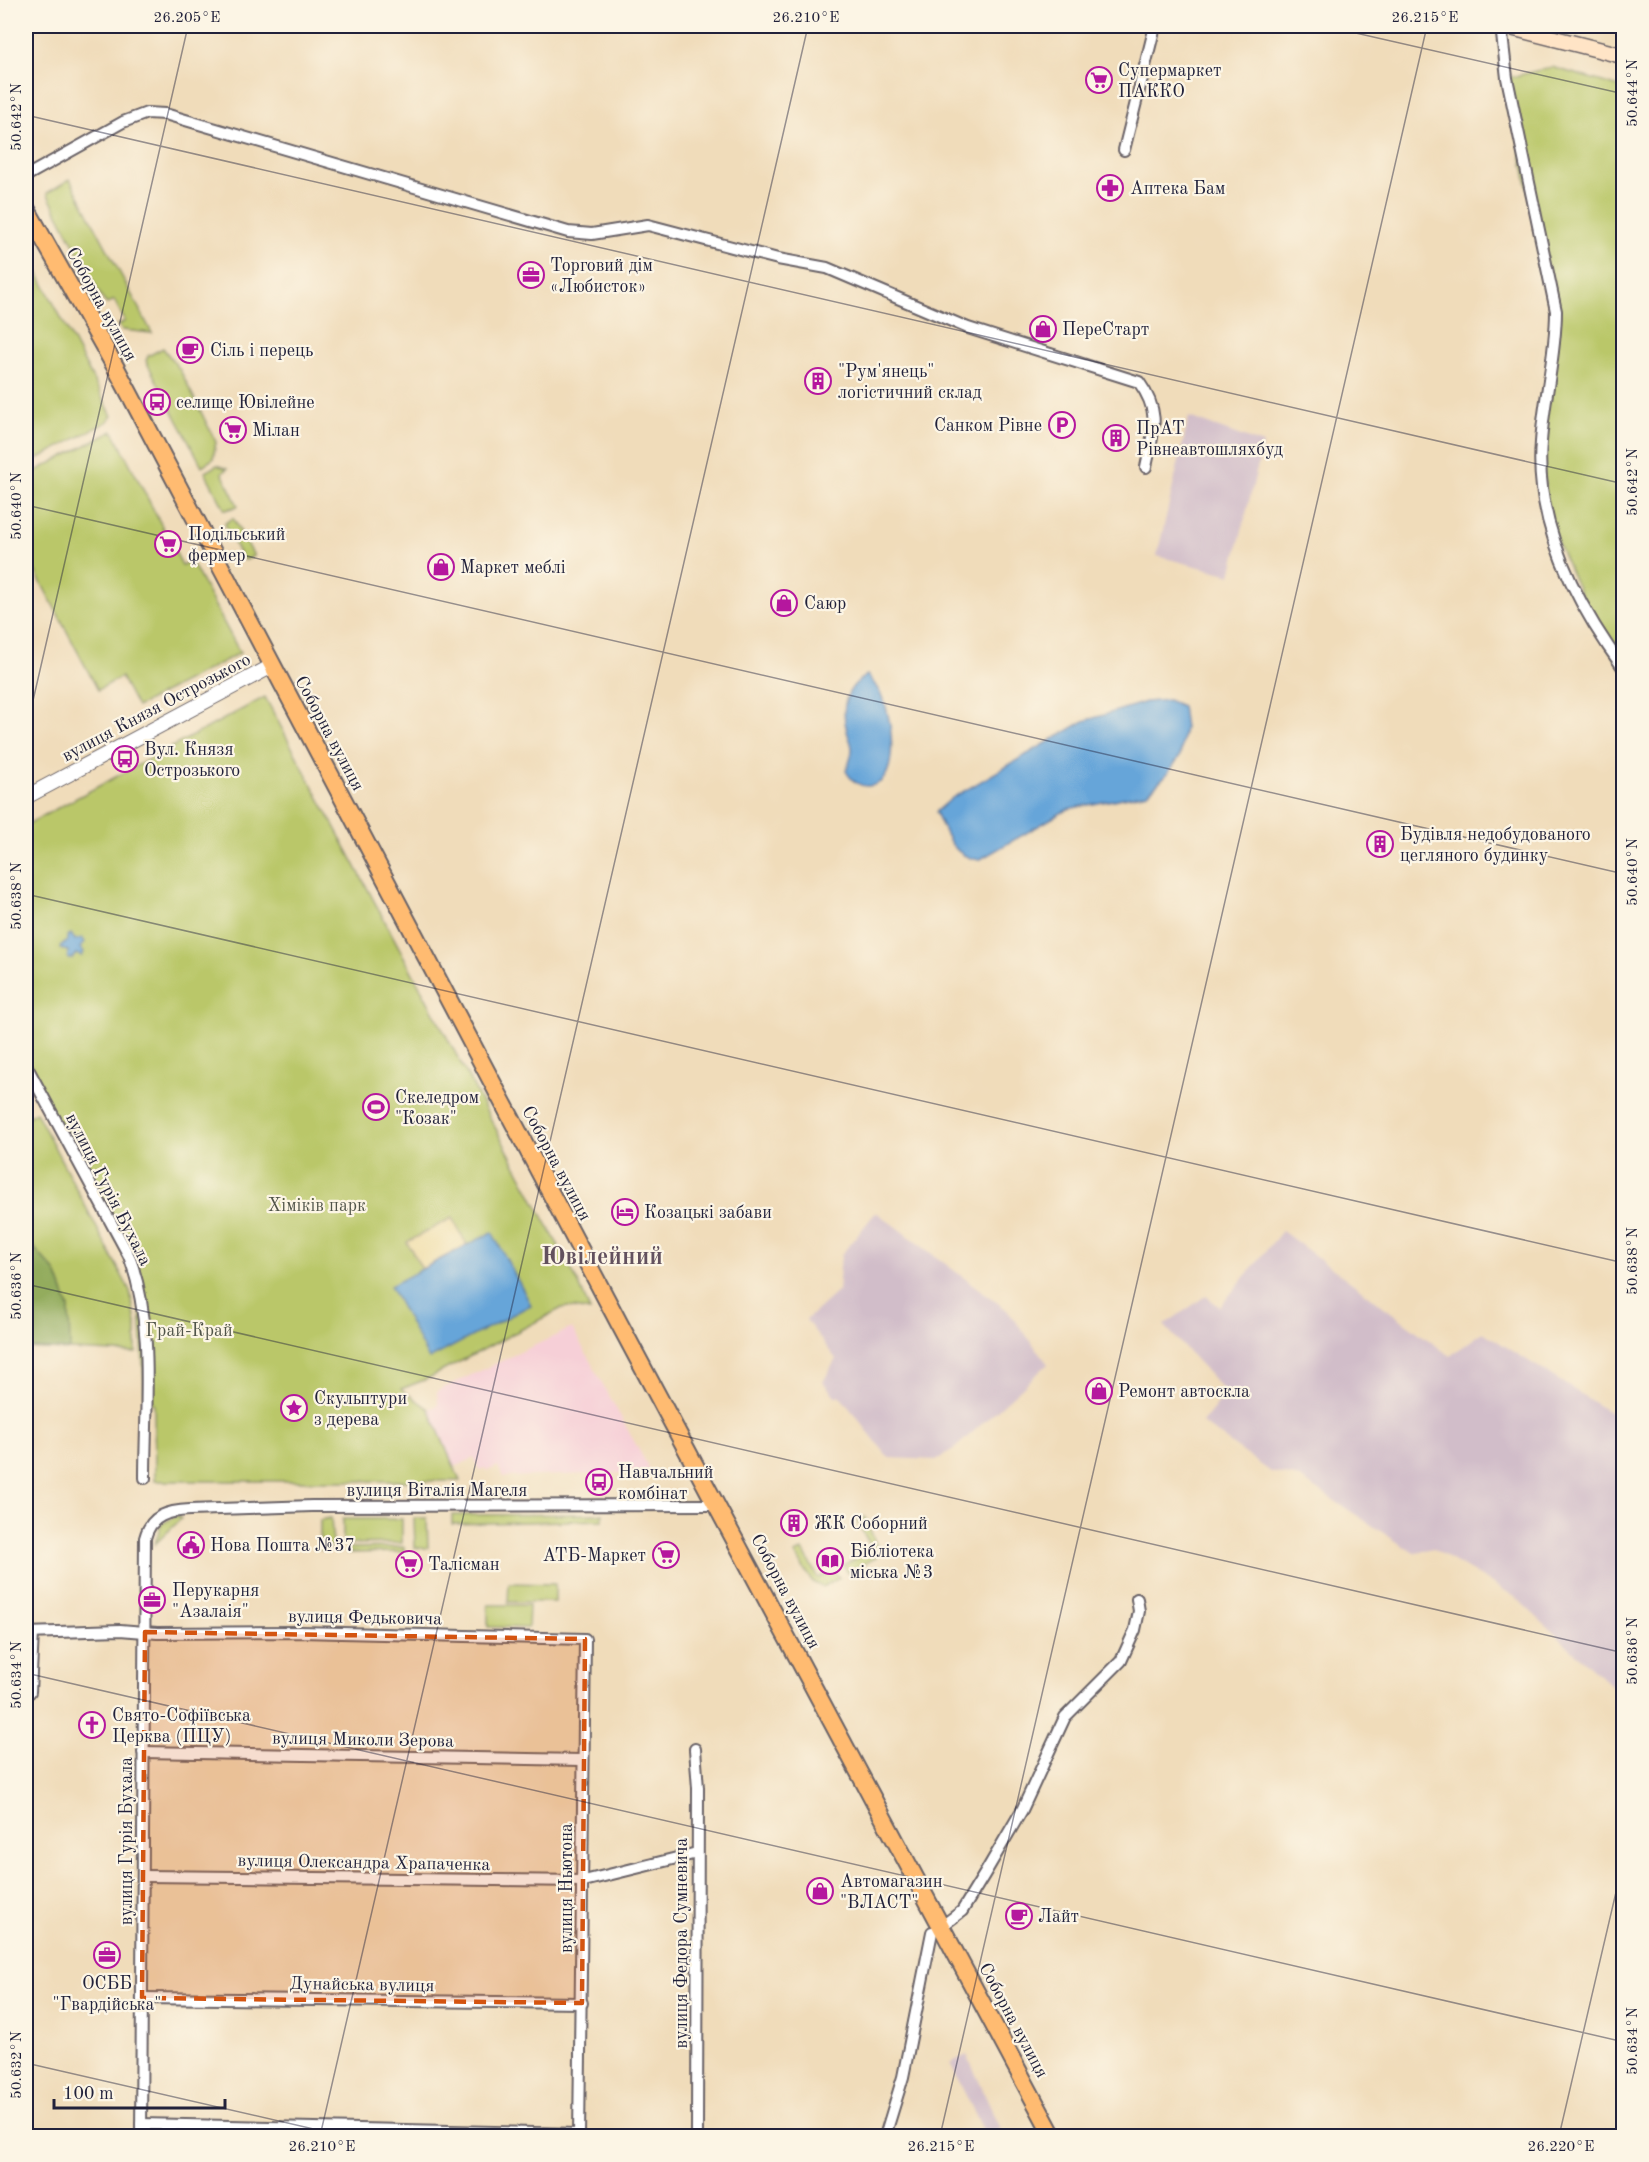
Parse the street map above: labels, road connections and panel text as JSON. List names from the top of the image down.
{
  "streets": {
    "main road": ["Соборна вулиця"],
    "street": [
      "вулиця Князя Острозького",
      "вулиця Гурія Бухала",
      "вулиця Віталія Магеля",
      "вулиця Федьковича",
      "вулиця Миколи Зерова",
      "вулиця Олександра Храпаченка",
      "вулиця Ньютона",
      "вулиця Федора Сумневича",
      "Дунайська вулиця"
    ]
  },
  "crossings": [
    ["Соборна вулиця", "вулиця Князя Острозького"],
    ["Соборна вулиця", "вулиця Віталія Магеля"],
    ["вулиця Гурія Бухала", "вулиця Віталія Магеля"],
    ["вулиця Гурія Бухала", "вулиця Федьковича"],
    ["вулиця Гурія Бухала", "вулиця Миколи Зерова"],
    ["вулиця Гурія Бухала", "вулиця Олександра Храпаченка"],
    ["вулиця Гурія Бухала", "Дунайська вулиця"],
    ["вулиця Федьковича", "вулиця Ньютона"],
    ["вулиця Миколи Зерова", "вулиця Ньютона"],
    ["вулиця Олександра Храпаченка", "вулиця Ньютона"],
    ["вулиця Олександра Храпаченка", "вулиця Федора Сумневича"],
    ["вулиця Ньютона", "Дунайська вулиця"]
  ],
  "districts": ["Ювілейний"],
  "parks": ["Хіміків парк", "Грай-Край"],
  "places": {
    "supermarket": [
      "Супермаркет ПАККО",
      "Мілан",
      "Подільський фермер",
      "АТБ-Маркет",
      "Талісман"
    ],
    "pharmacy": ["Аптека Бам"],
    "office": ["Торговий дім «Любисток»", "Перукарня \"Азалаія\"", "ОСББ \"Гвардійська\""],
    "shop": [
      "ПереСтарт",
      "Маркет меблі",
      "Саюр",
      "Ремонт автоскла",
      "Автомагазин \"ВЛАСТ\""
    ],
    "cafe": ["Сіль і перець", "Лайт"],
    "building": [
      "\"Рум'янець\" логістичний склад",
      "ПрАТ Рівнеавтошляхбуд",
      "Будівля недобудованого цегляного будинку",
      "ЖК Соборний"
    ],
    "bus stop": ["селище Ювілейне", "Вул. Князя Острозького", "Навчальний комбінат"],
    "parking": ["Санком Рівне"],
    "sports": ["Скеледром \"Козак\""],
    "hotel": ["Козацькі забави"],
    "place": ["Скульптури з дерева"],
    "public building": ["Нова Пошта №37"],
    "library": ["Бібліотека міська №3"],
    "church": ["Свято-Софіївська Церква (ПЦУ)"]
  },
  "scale_bar": "100 m",
  "coordinates": [
    "26.205°E",
    "26.210°E",
    "26.215°E",
    "50.644°N",
    "50.642°N",
    "50.640°N",
    "50.638°N",
    "50.636°N",
    "50.634°N",
    "50.632°N",
    "26.220°E"
  ]
}
